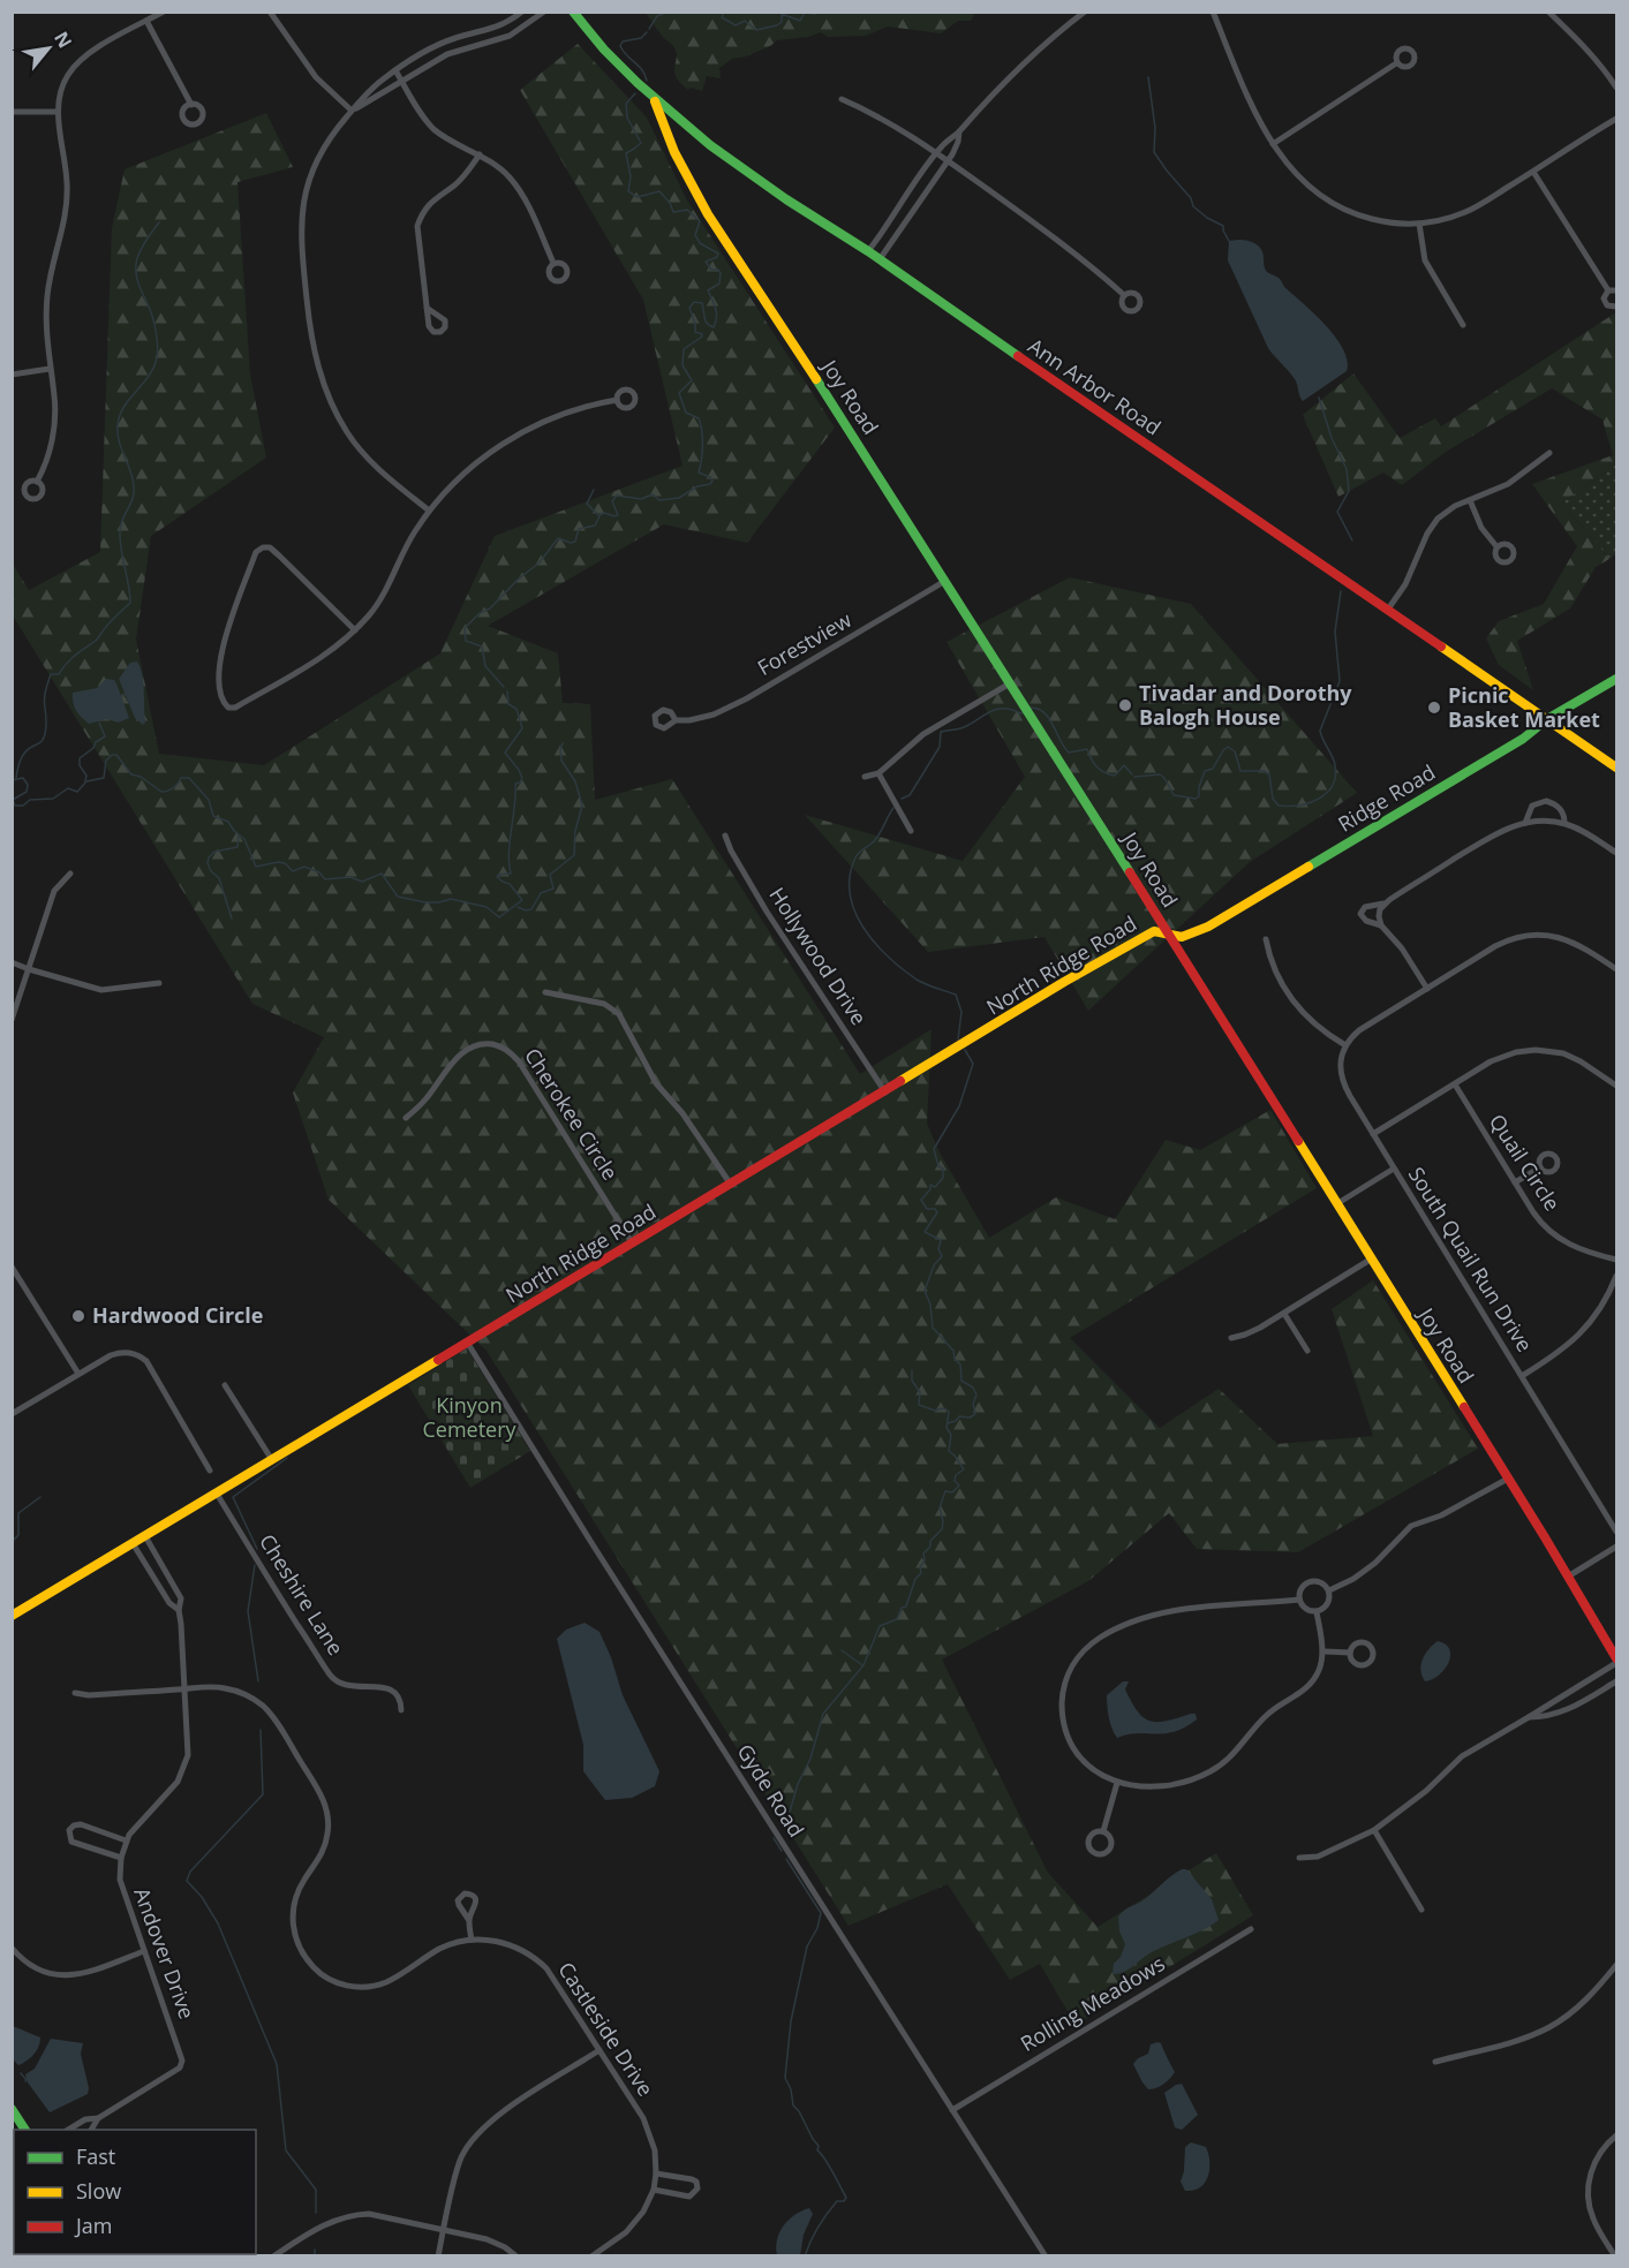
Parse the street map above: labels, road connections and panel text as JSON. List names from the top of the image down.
{
  "streets": {
    "street": [
      "Ann Arbor Road",
      "Joy Road",
      "Forestview",
      "Ridge Road",
      "Hollywood Drive",
      "North Ridge Road",
      "Cherokee Circle",
      "Quail Circle",
      "South Quail Run Drive",
      "Cheshire Lane",
      "Gyde Road",
      "Andover Drive",
      "Rolling Meadows",
      "Castleside Drive"
    ]
  },
  "crossings": [
    ["Ann Arbor Road", "Joy Road"],
    ["Ann Arbor Road", "Ridge Road"],
    ["Joy Road", "Forestview"],
    ["Joy Road", "Ridge Road"],
    ["Joy Road", "North Ridge Road"],
    ["Ridge Road", "North Ridge Road"],
    ["Hollywood Drive", "North Ridge Road"],
    ["North Ridge Road", "Cherokee Circle"],
    ["North Ridge Road", "Cheshire Lane"],
    ["North Ridge Road", "Gyde Road"],
    ["North Ridge Road", "Andover Drive"],
    ["Gyde Road", "Rolling Meadows"],
    ["Andover Drive", "Castleside Drive"]
  ],
  "parks": ["Kinyon Cemetery"],
  "places": ["Tivadar and Dorothy Balogh House", "Picnic Basket Market", "Hardwood Circle"],
  "legend": ["Fast", "Slow", "Jam"],
  "north": "top right"
}
